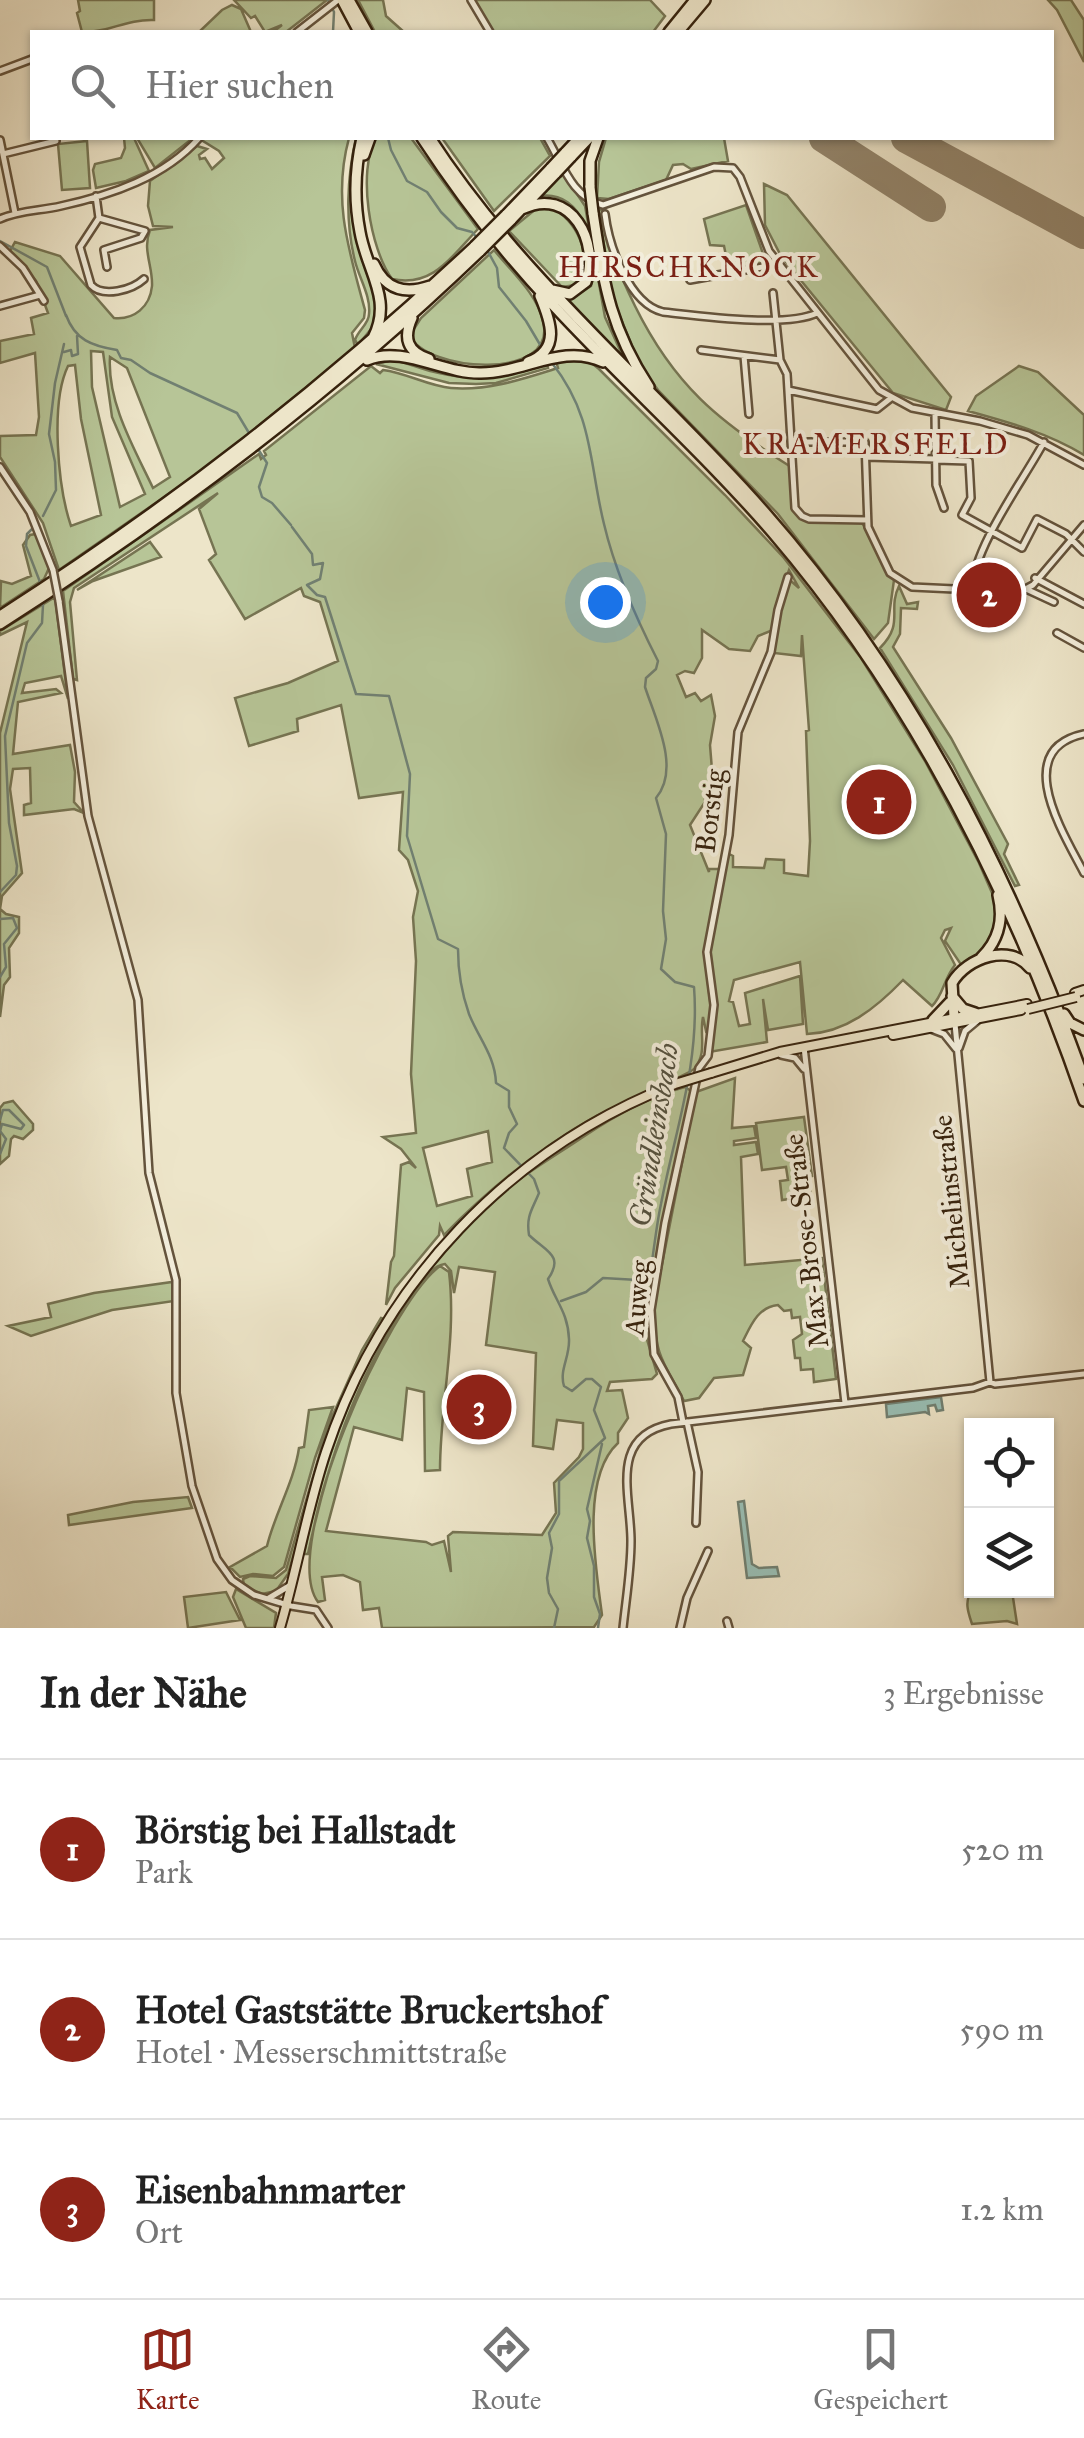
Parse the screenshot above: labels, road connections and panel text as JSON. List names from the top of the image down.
{
  "streets": {
    "street": [
      "Borstig",
      "Michelinstraße",
      "Max-Brose-Straße",
      "Auweg"
    ]
  },
  "crossings": [
    ["Borstig", "Auweg"]
  ],
  "districts": ["HIRSCHKNOCK", "KRAMERSFELD"],
  "water": ["Gründleinsbach"],
  "page": {
    "search": "Hier suchen",
    "pins": ["2", "1", "3"],
    "heading": ["In der Nähe", "3 Ergebnisse"],
    "list": [
      {
        "mark": "1",
        "name": "Börstig bei Hallstadt",
        "note": "Park",
        "value": "520 m"
      },
      {
        "mark": "2",
        "name": "Hotel Gaststätte Bruckertshof",
        "note": "Hotel · Messerschmittstraße",
        "value": "590 m"
      },
      {
        "mark": "3",
        "name": "Eisenbahnmarter",
        "note": "Ort",
        "value": "1.2 km"
      }
    ],
    "nav": ["Karte", "Route", "Gespeichert"]
  }
}
